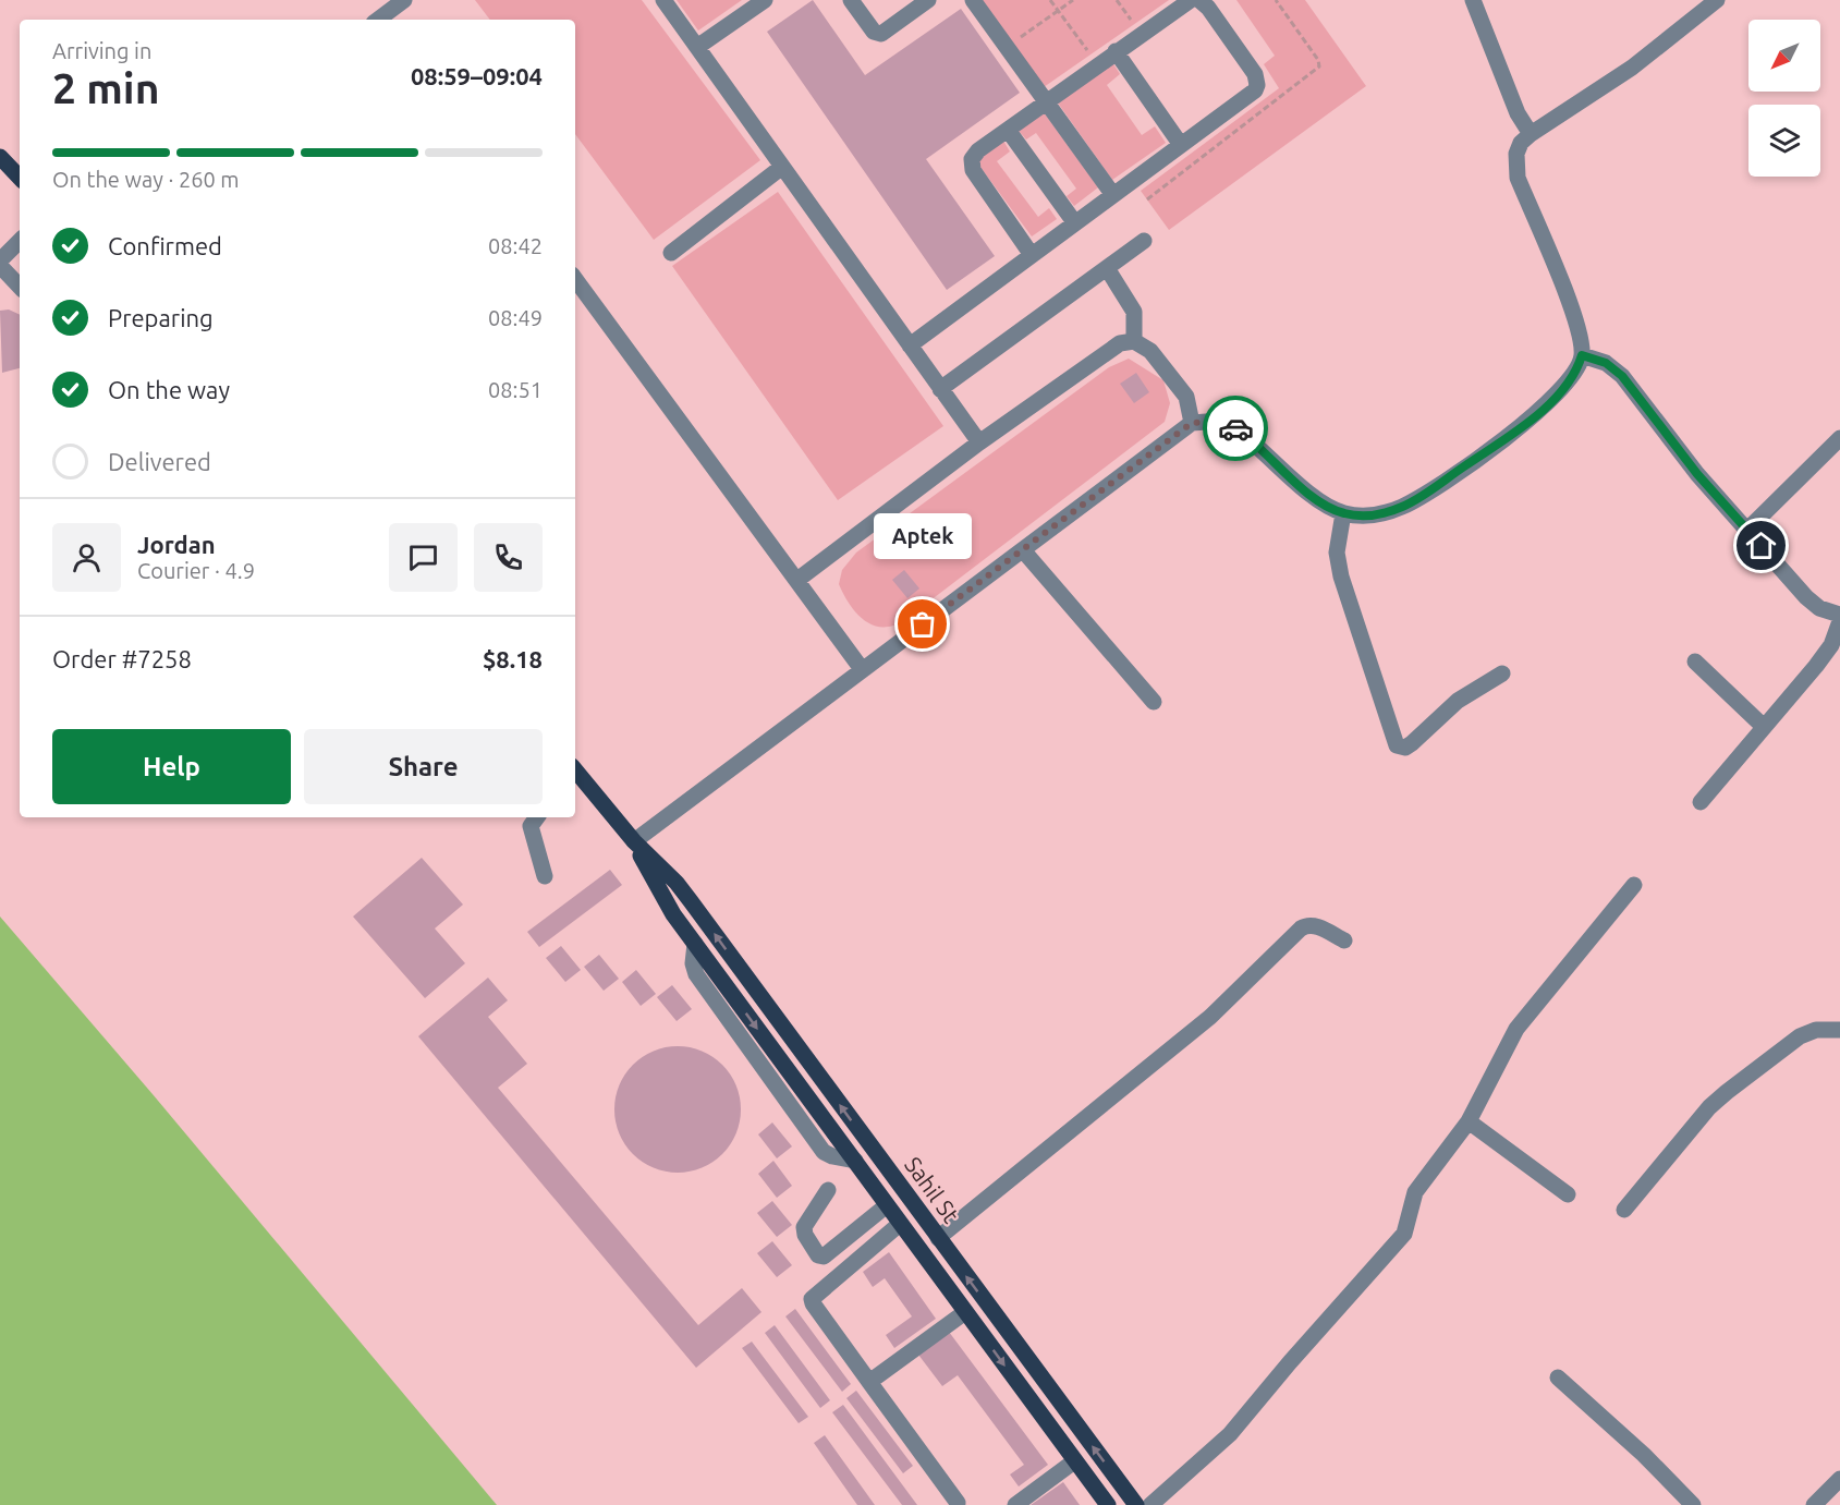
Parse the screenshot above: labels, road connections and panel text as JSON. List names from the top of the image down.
{
  "streets": {
    "main road": ["Sahil St"]
  },
  "places": ["Aptek"],
  "north": "bottom left",
  "page": {
    "heading": ["2 min", "Arriving in", "08:59–09:04"],
    "panel": [
      "Jordan",
      "Courier · 4.9",
      "Order #7258",
      "$8.18"
    ],
    "bar": "On the way · 260 m",
    "list": [
      ["Confirmed", "08:42"],
      ["Preparing", "08:49"],
      ["On the way", "08:51"],
      "Delivered"
    ],
    "bubble": "Aptek",
    "buttons": ["Help", "Share"]
  }
}
